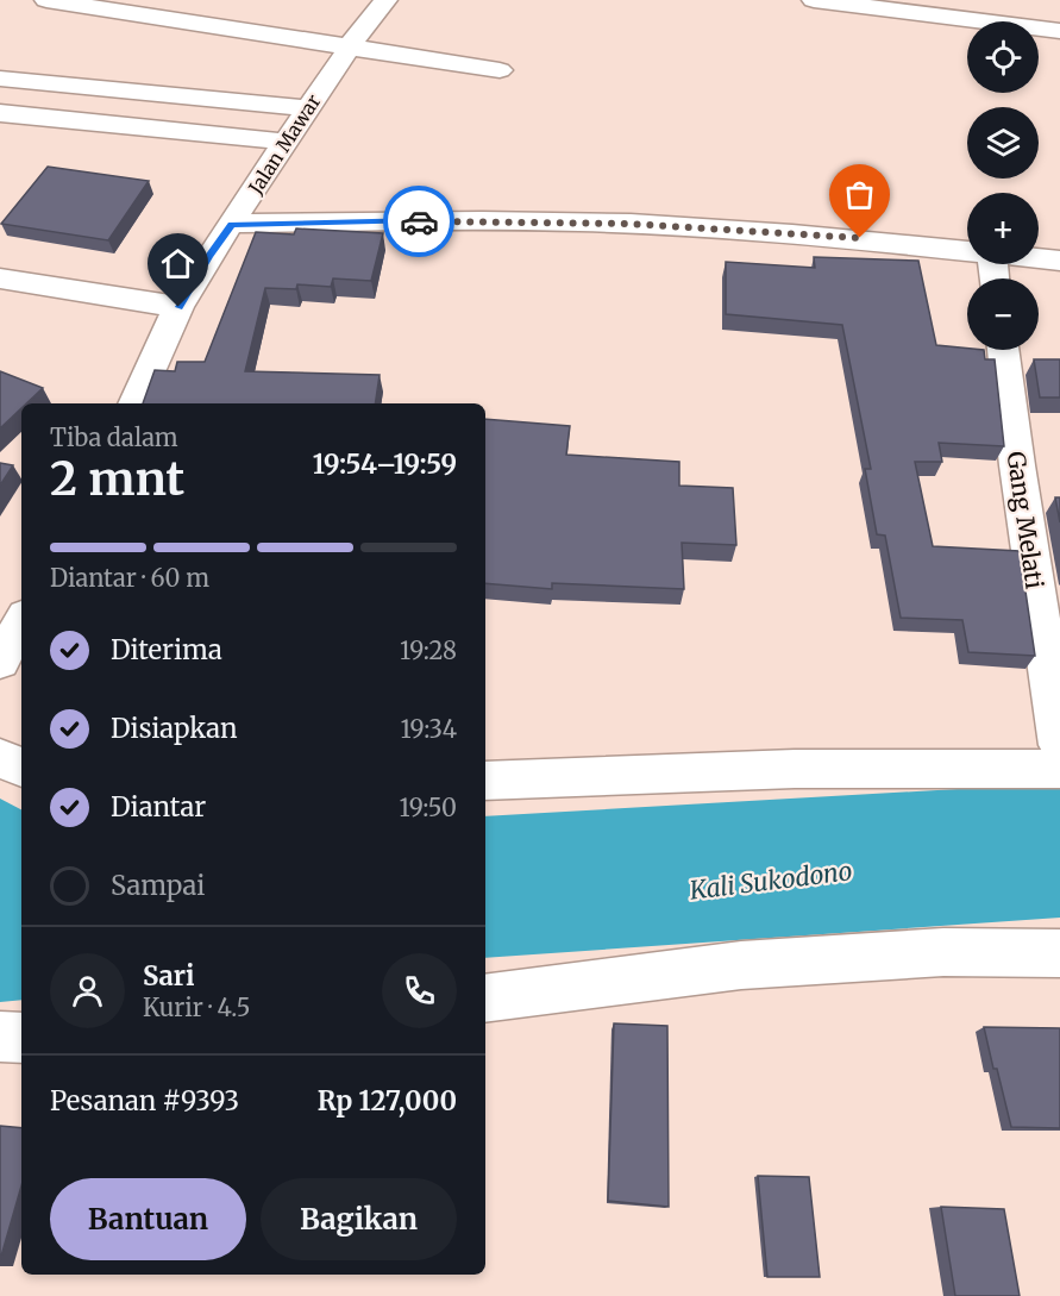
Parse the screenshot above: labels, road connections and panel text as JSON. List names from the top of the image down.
{
  "streets": {
    "street": ["Jalan Mawar", "Gang Melati"]
  },
  "water": ["Kali Sukodono"],
  "page": {
    "map_buttons": ["+", "−"],
    "heading": ["2 mnt", "Tiba dalam", "19:54–19:59"],
    "panel": [
      "Sari",
      "Kurir · 4.5",
      "Pesanan #9393",
      "Rp 127,000"
    ],
    "bar": "Diantar · 60 m",
    "list": [
      ["Diterima", "19:28"],
      ["Disiapkan", "19:34"],
      ["Diantar", "19:50"],
      "Sampai"
    ],
    "buttons": ["Bantuan", "Bagikan"]
  }
}
